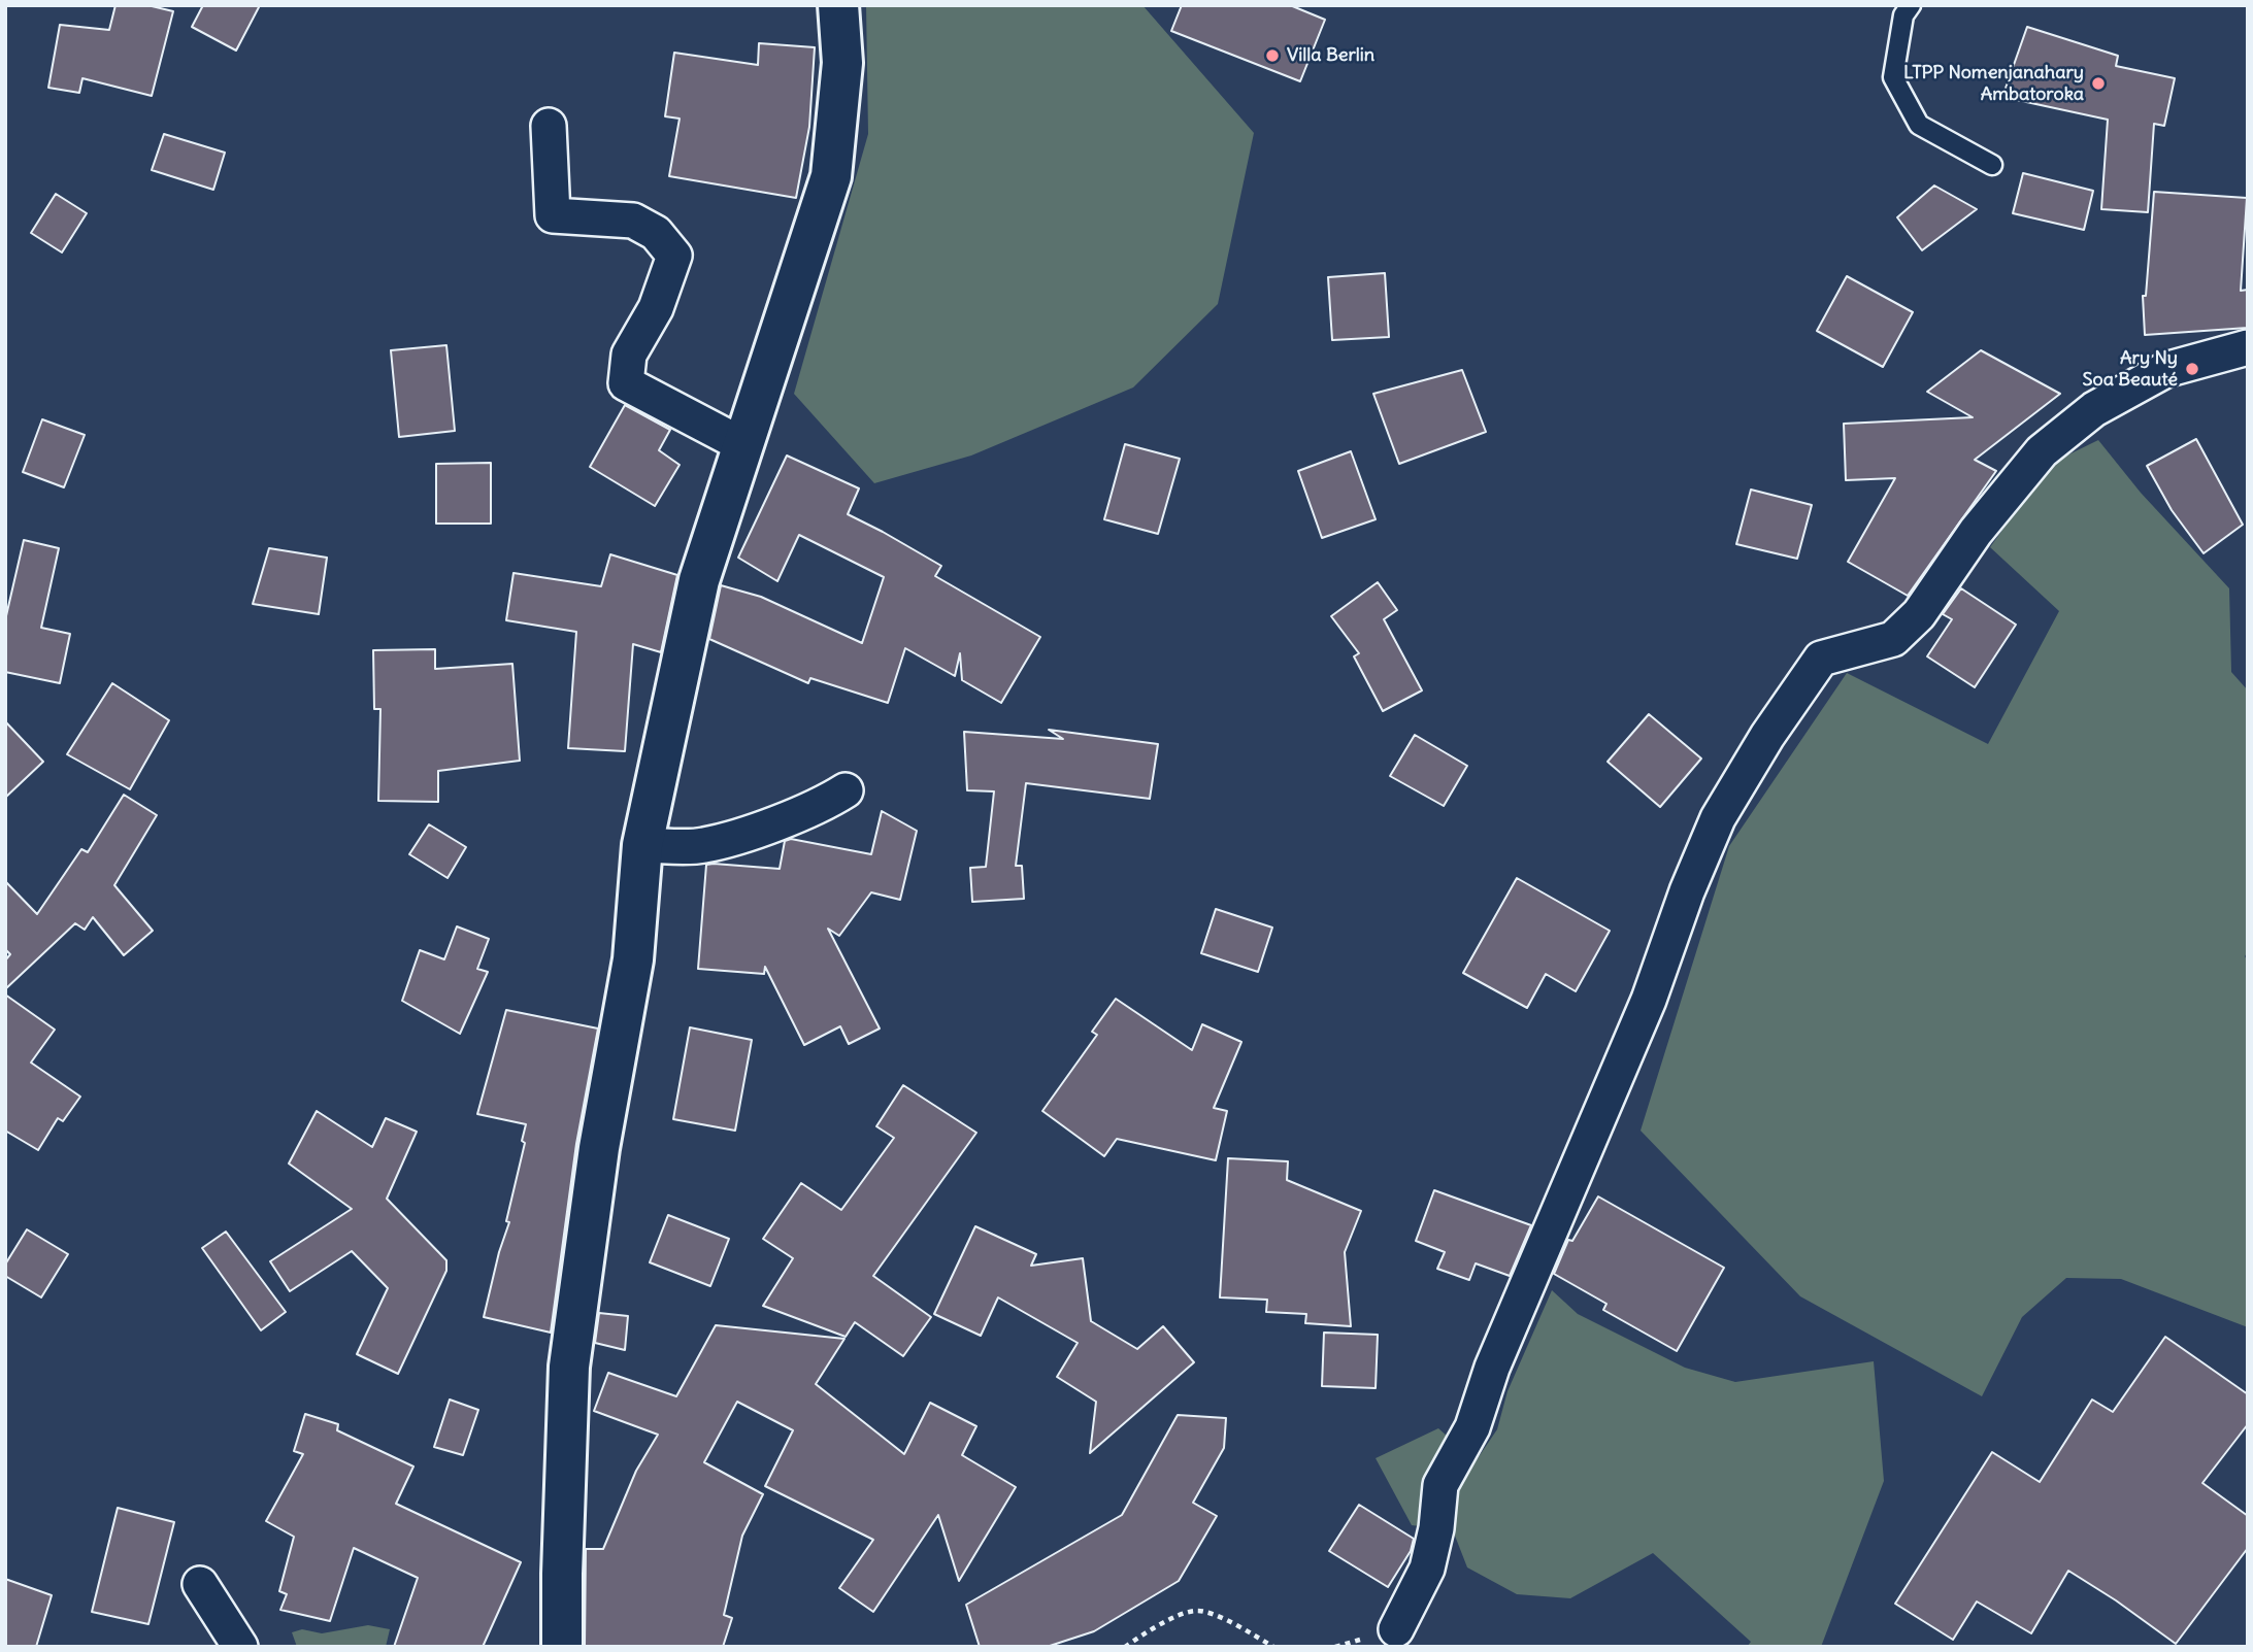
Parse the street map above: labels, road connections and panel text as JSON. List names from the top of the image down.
{
  "places": ["Villa Berlin", "LTPP Nomenjanahary Ambatoroka", "Ary Ny Soa Beauté"]
}
